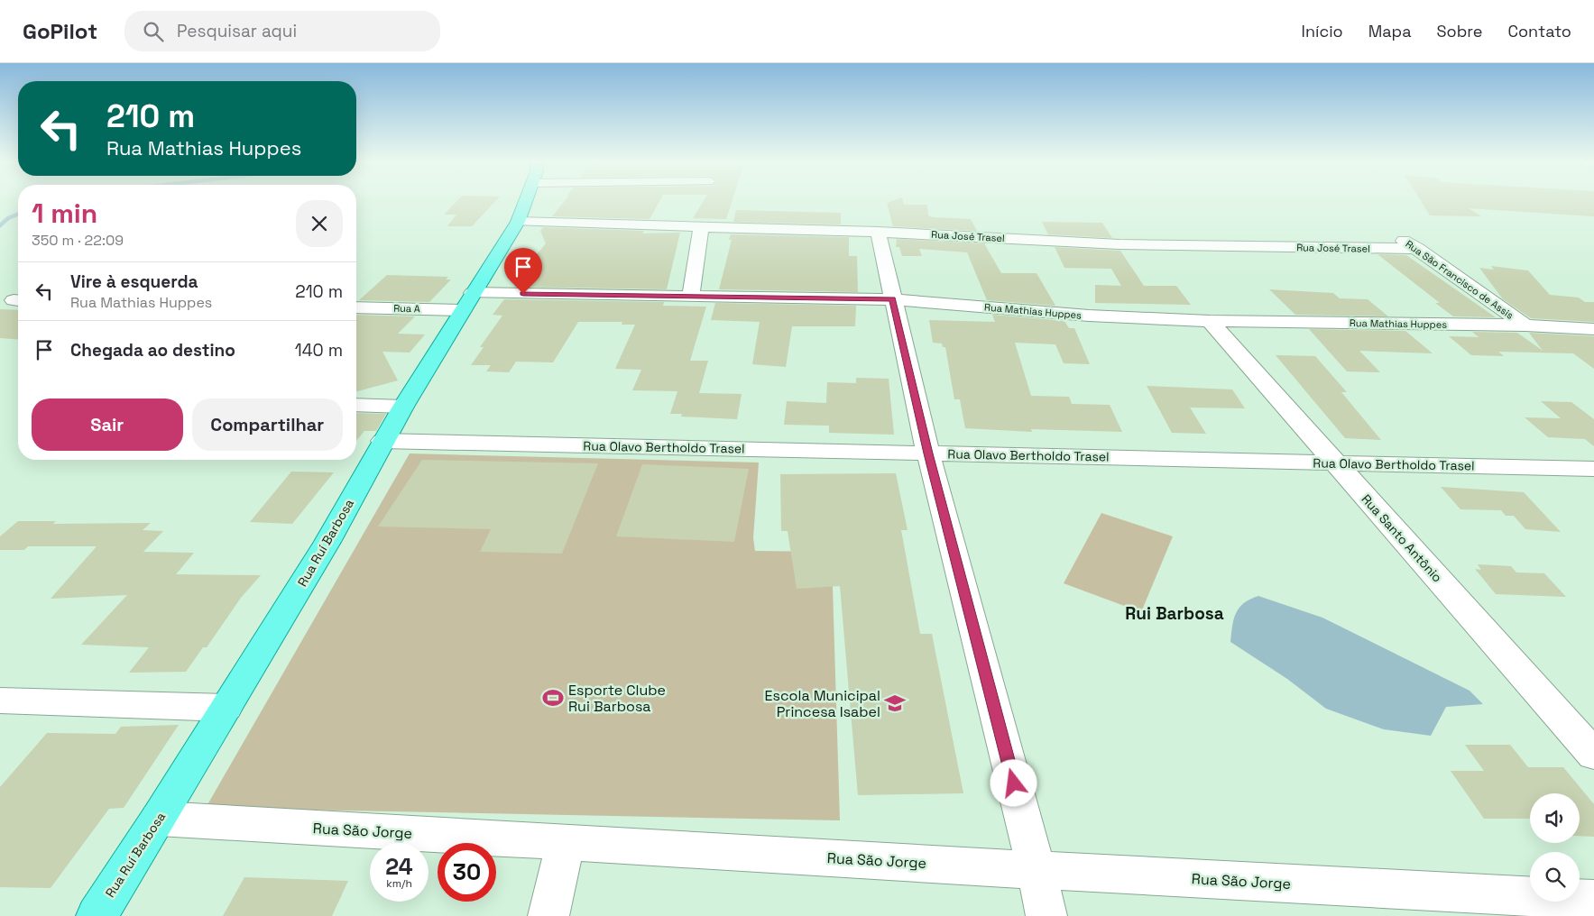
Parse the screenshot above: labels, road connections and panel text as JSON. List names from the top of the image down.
{
  "streets": {
    "main road": ["Rua Ruí Barbosa"],
    "street": [
      "Rua José Trasel",
      "Rua São Francisco de Assis",
      "Rua A",
      "Rua Mathias Huppes",
      "Rua Olavo Bertholdo Trasel",
      "Rua Santo Antônio",
      "Rua São Jorge"
    ]
  },
  "crossings": [
    ["Rua José Trasel", "Rua São Francisco de Assis"],
    ["Rua José Trasel", "Rua Ruí Barbosa"],
    ["Rua São Francisco de Assis", "Rua Mathias Huppes"],
    ["Rua A", "Rua Mathias Huppes"],
    ["Rua A", "Rua Ruí Barbosa"],
    ["Rua Mathias Huppes", "Rua Santo Antônio"],
    ["Rua Mathias Huppes", "Rua Ruí Barbosa"],
    ["Rua Olavo Bertholdo Trasel", "Rua Santo Antônio"],
    ["Rua Olavo Bertholdo Trasel", "Rua Ruí Barbosa"],
    ["Rua Ruí Barbosa", "Rua São Jorge"]
  ],
  "districts": ["Rui Barbosa"],
  "places": {
    "sports": ["Esporte Clube Rui Barbosa"],
    "school or university": ["Escola Municipal Princesa Isabel"]
  },
  "page": {
    "header": "GoPilot",
    "search": "Pesquisar aqui",
    "nav": [
      "Início",
      "Mapa",
      "Sobre",
      "Contato"
    ],
    "turn": ["210 m", "Rua Mathias Huppes"],
    "heading": ["1 min", "350 m · 22:09"],
    "list": [
      {
        "name": "Vire à esquerda",
        "note": "Rua Mathias Huppes",
        "value": "210 m"
      },
      {
        "name": "Chegada ao destino",
        "value": "140 m"
      }
    ],
    "buttons": ["Sair", "Compartilhar"],
    "speed": "24 km/h",
    "limit": "30"
  }
}
